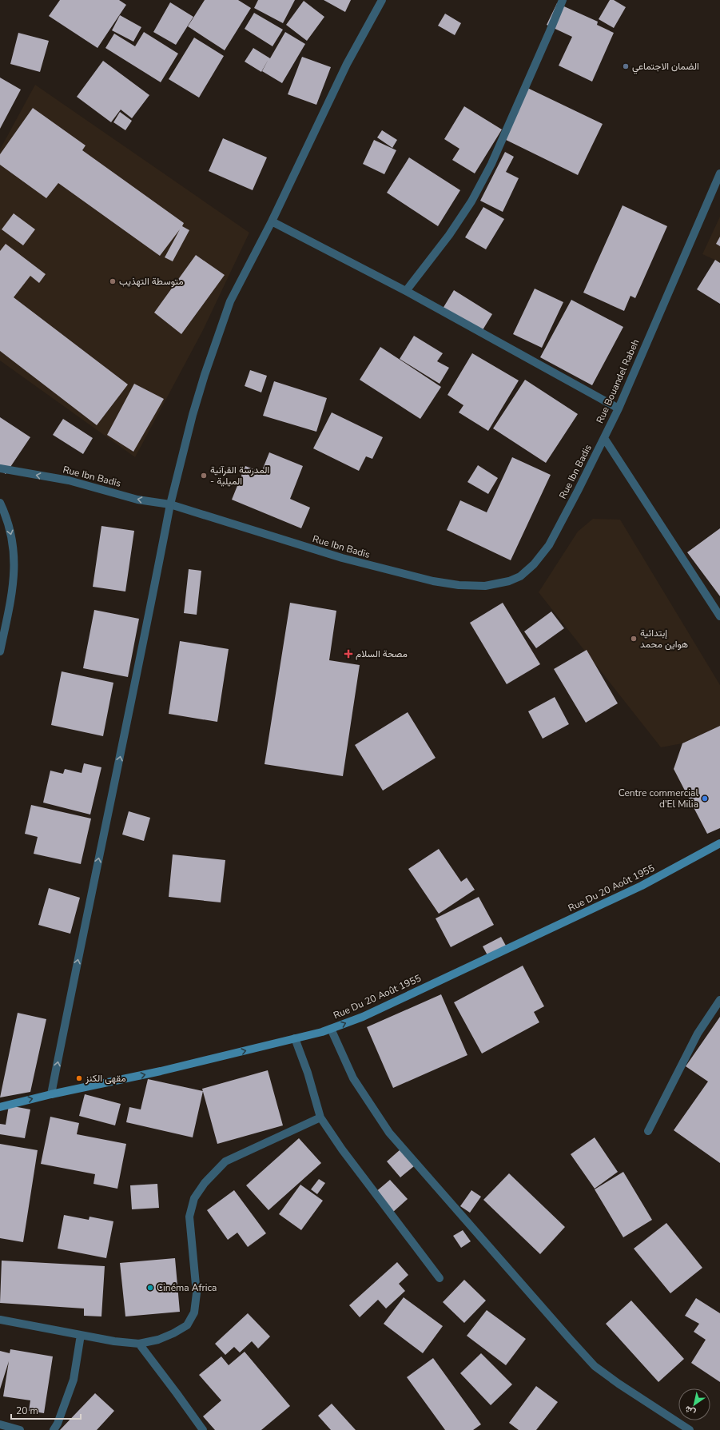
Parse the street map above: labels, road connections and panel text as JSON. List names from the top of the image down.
{
  "streets": {
    "main road": ["Rue Du 20 Août 1955"],
    "street": ["Rue Bouandel Rabeh", "Rue Ibn Badis"]
  },
  "crossings": [
    ["Rue Bouandel Rabeh", "Rue Ibn Badis"]
  ],
  "one_way": ["Rue Du 20 Août 1955"],
  "places": {
    "other": [
      "الضمان الاجتماعي",
      "متوسطة التهذيب",
      "المدرسة القرآنية - الميلية",
      "إبتدائية هواين محمد",
      "Centre commercial d'El Milia",
      "مقهى الكنز",
      "Cinéma Africa"
    ],
    "health": ["مصحة السلام"]
  },
  "scale_bar": "20 m",
  "north": "bottom left"
}
